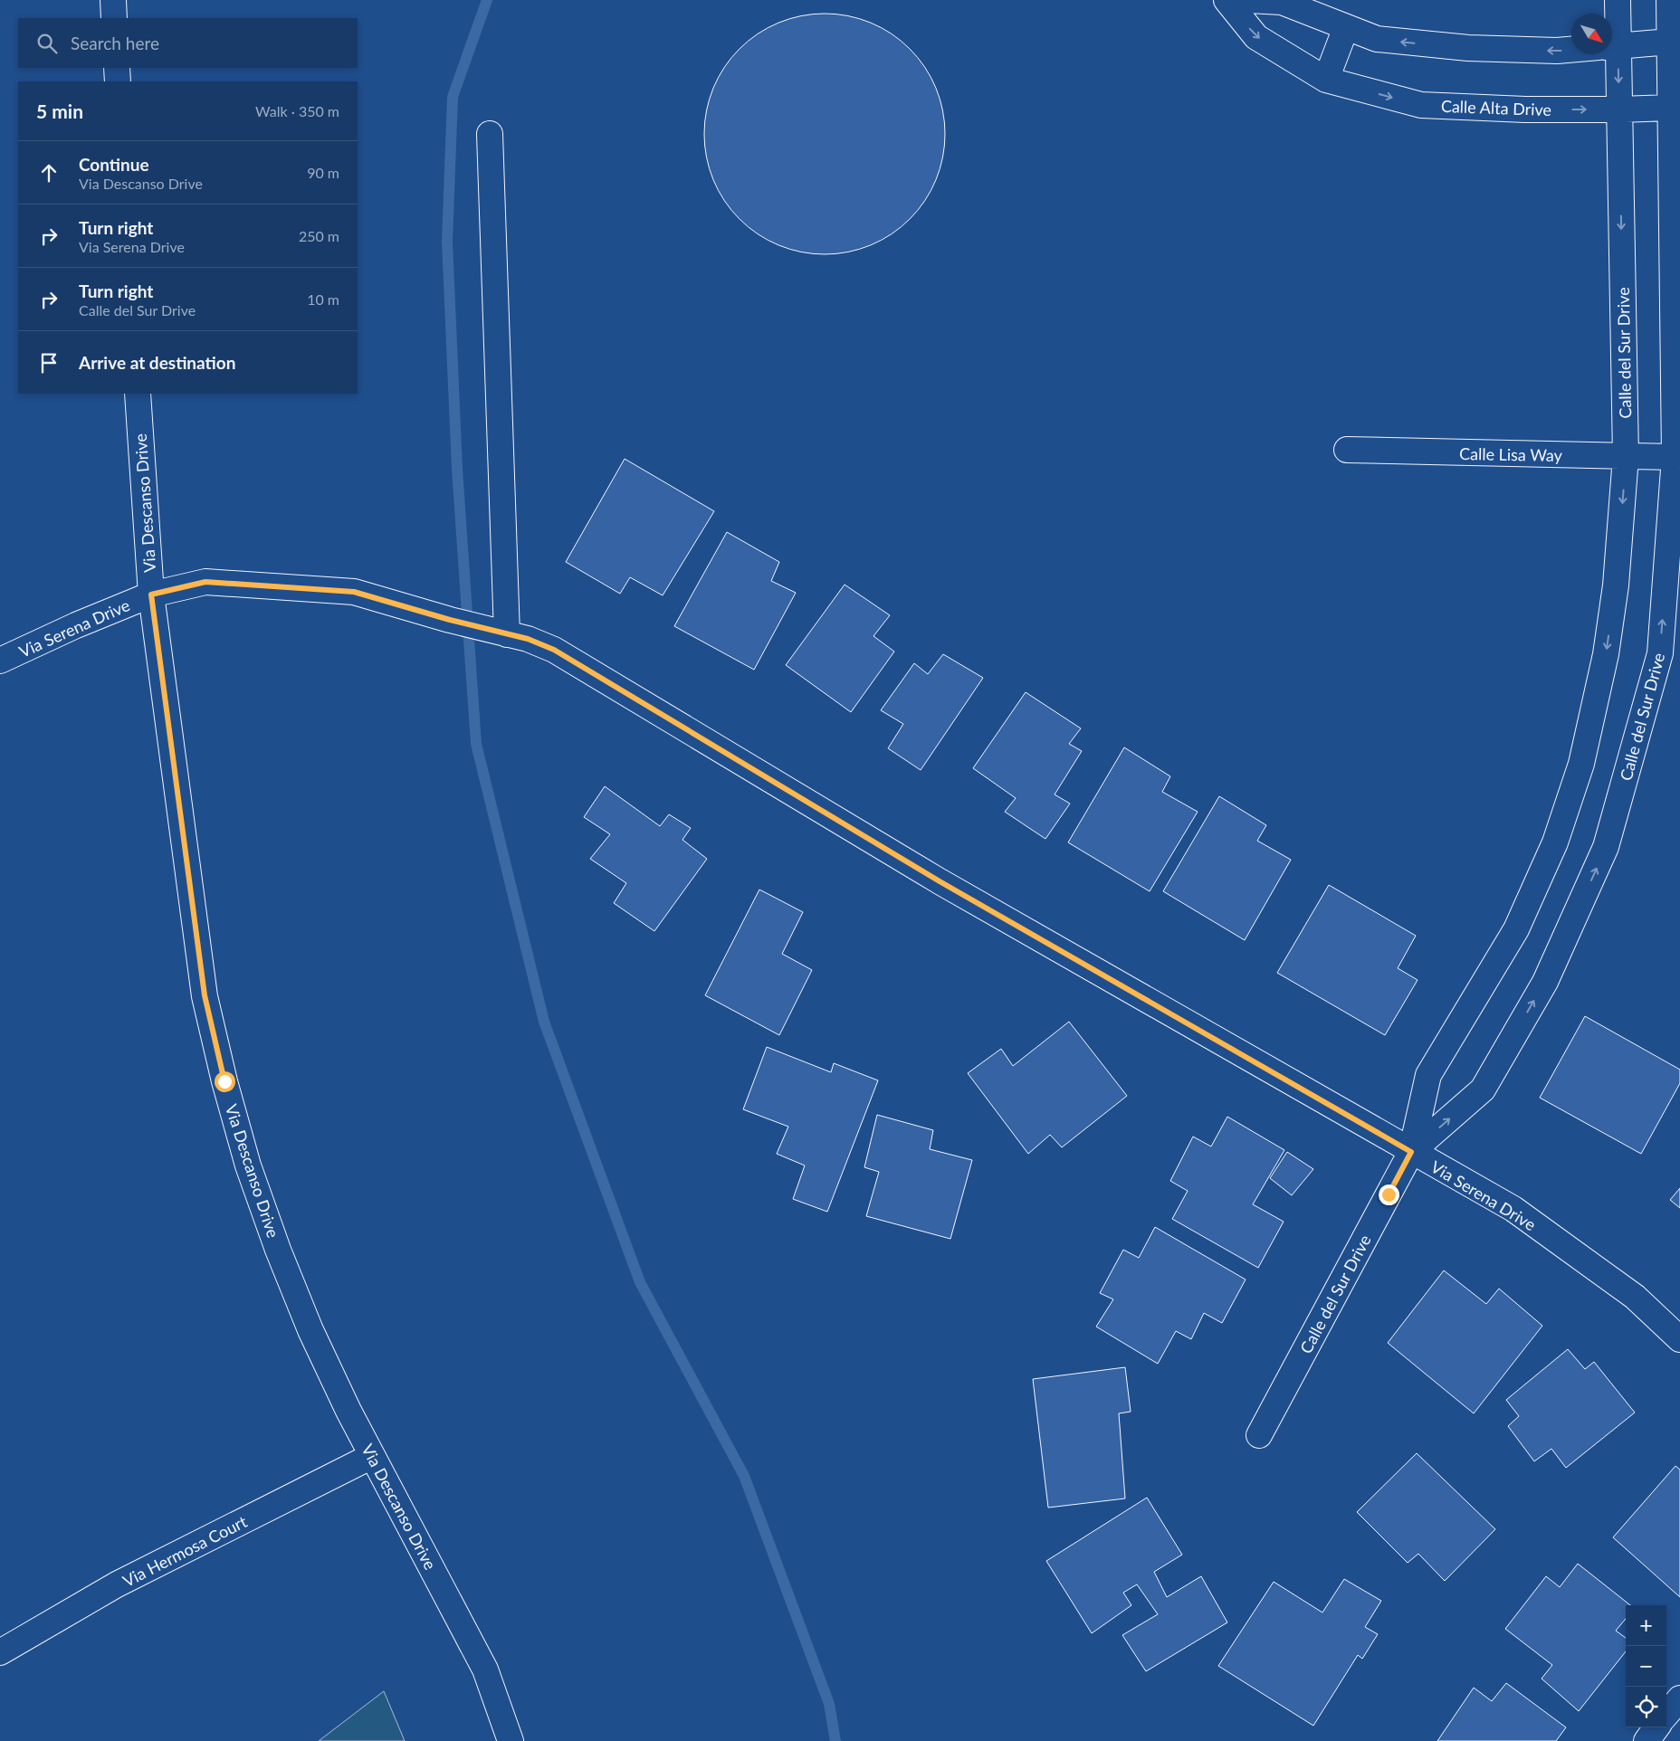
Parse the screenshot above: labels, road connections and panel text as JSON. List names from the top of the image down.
{
  "streets": {
    "street": [
      "Calle Alta Drive",
      "Calle del Sur Drive",
      "Calle Lisa Way",
      "Via Descanso Drive",
      "Via Serena Drive",
      "Via Hermosa Court"
    ]
  },
  "crossings": [
    ["Calle Alta Drive", "Calle del Sur Drive"],
    ["Calle del Sur Drive", "Calle Lisa Way"],
    ["Calle del Sur Drive", "Via Serena Drive"],
    ["Via Descanso Drive", "Via Serena Drive"],
    ["Via Descanso Drive", "Via Hermosa Court"]
  ],
  "north": "bottom right",
  "page": {
    "search": "Search here",
    "heading": ["5 min", "Walk · 350 m"],
    "list": [
      ["Continue", "Via Descanso Drive", "90 m"],
      ["Turn right", "Via Serena Drive", "250 m"],
      ["Turn right", "Calle del Sur Drive", "10 m"],
      "Arrive at destination"
    ],
    "map_buttons": ["+", "−"]
  }
}
